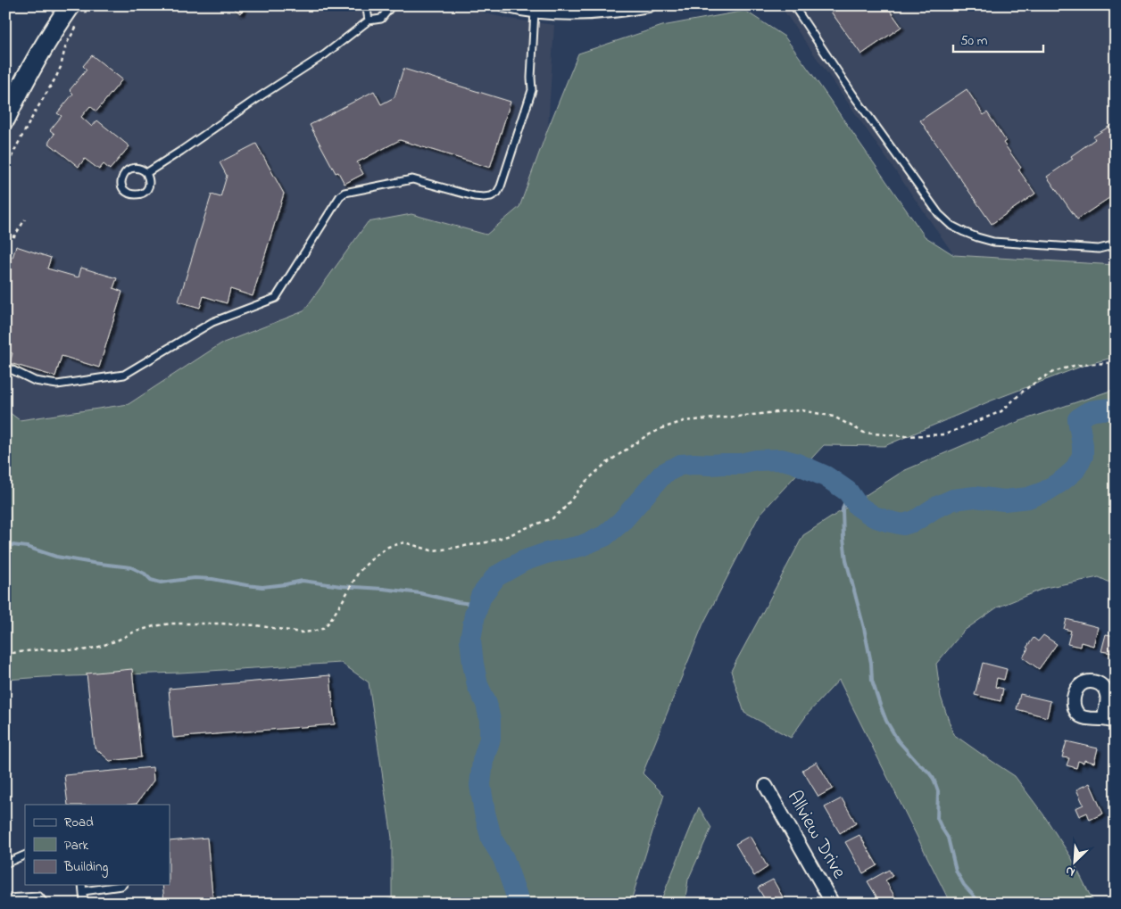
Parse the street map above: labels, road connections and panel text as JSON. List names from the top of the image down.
{
  "streets": {
    "street": ["Allview Drive"]
  },
  "legend": ["Road", "Park", "Building"],
  "scale_bar": "50 m",
  "north": "bottom left"
}
